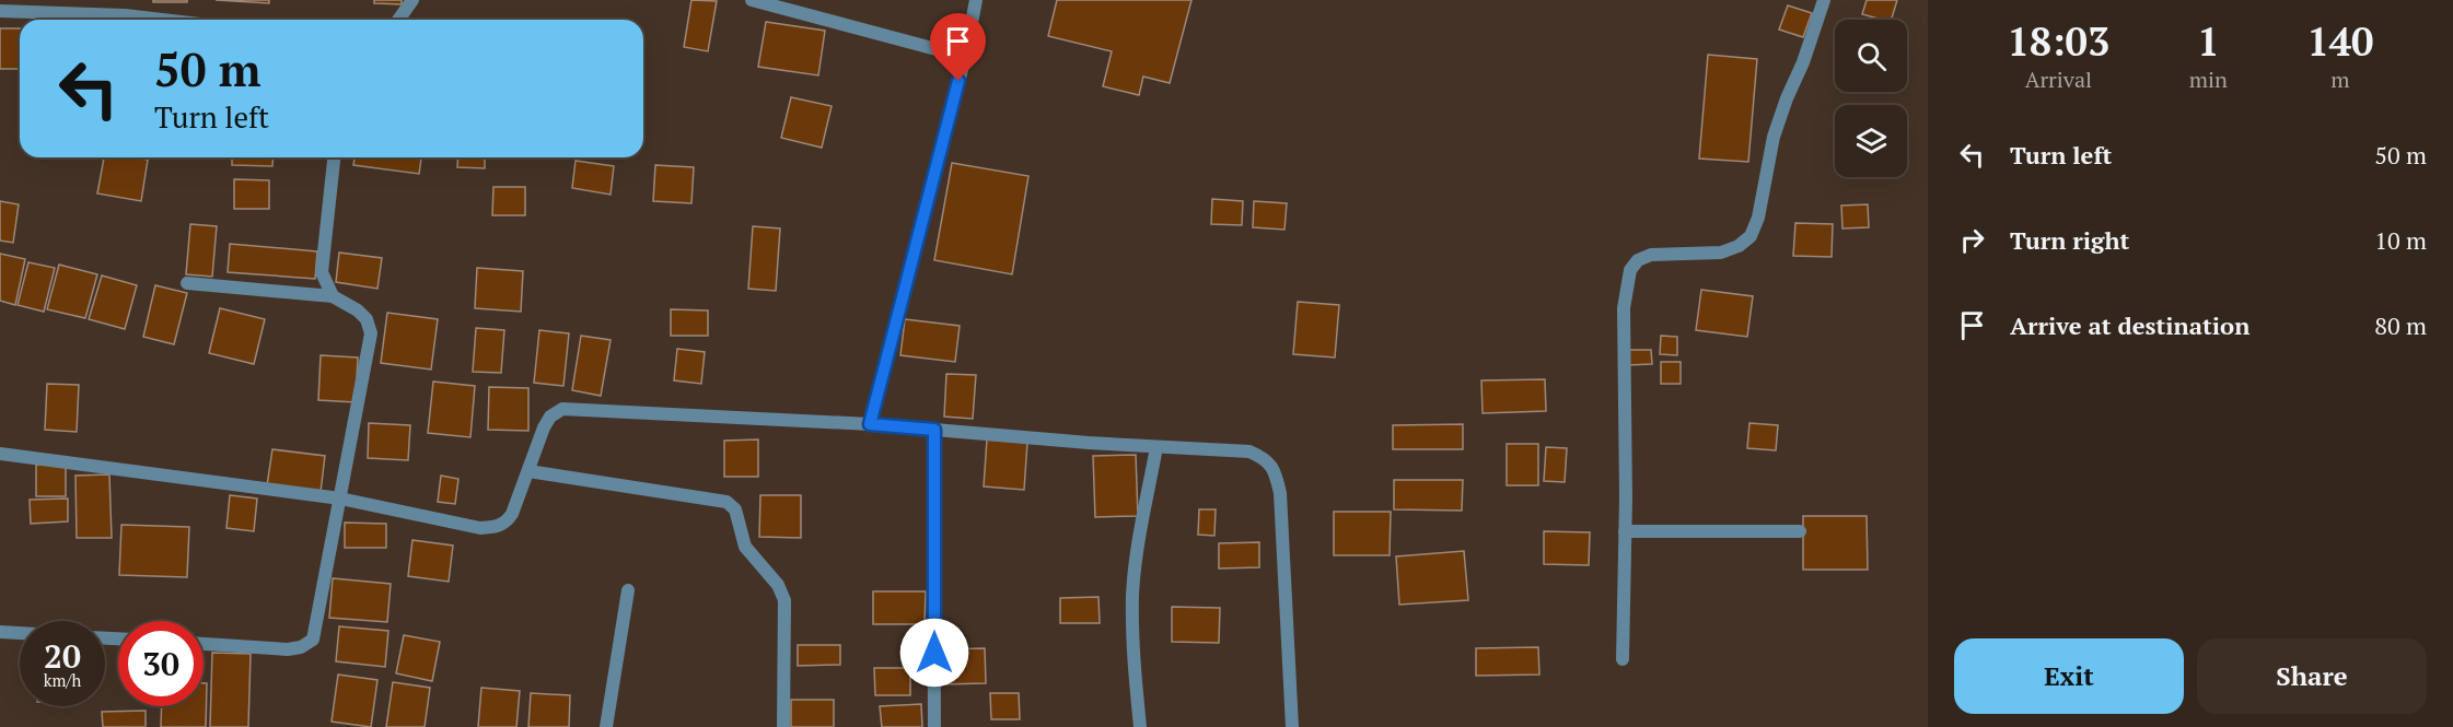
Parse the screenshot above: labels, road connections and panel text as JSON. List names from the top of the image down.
{
  "page": {
    "eta": [
      "18:03",
      "Arrival",
      "1",
      "min",
      "140",
      "m"
    ],
    "turn": ["50 m", "Turn left"],
    "list": [
      {
        "name": "Turn left",
        "value": "50 m"
      },
      {
        "name": "Turn right",
        "value": "10 m"
      },
      {
        "name": "Arrive at destination",
        "value": "80 m"
      }
    ],
    "speed": "20 km/h",
    "limit": "30",
    "buttons": ["Exit", "Share"]
  }
}
